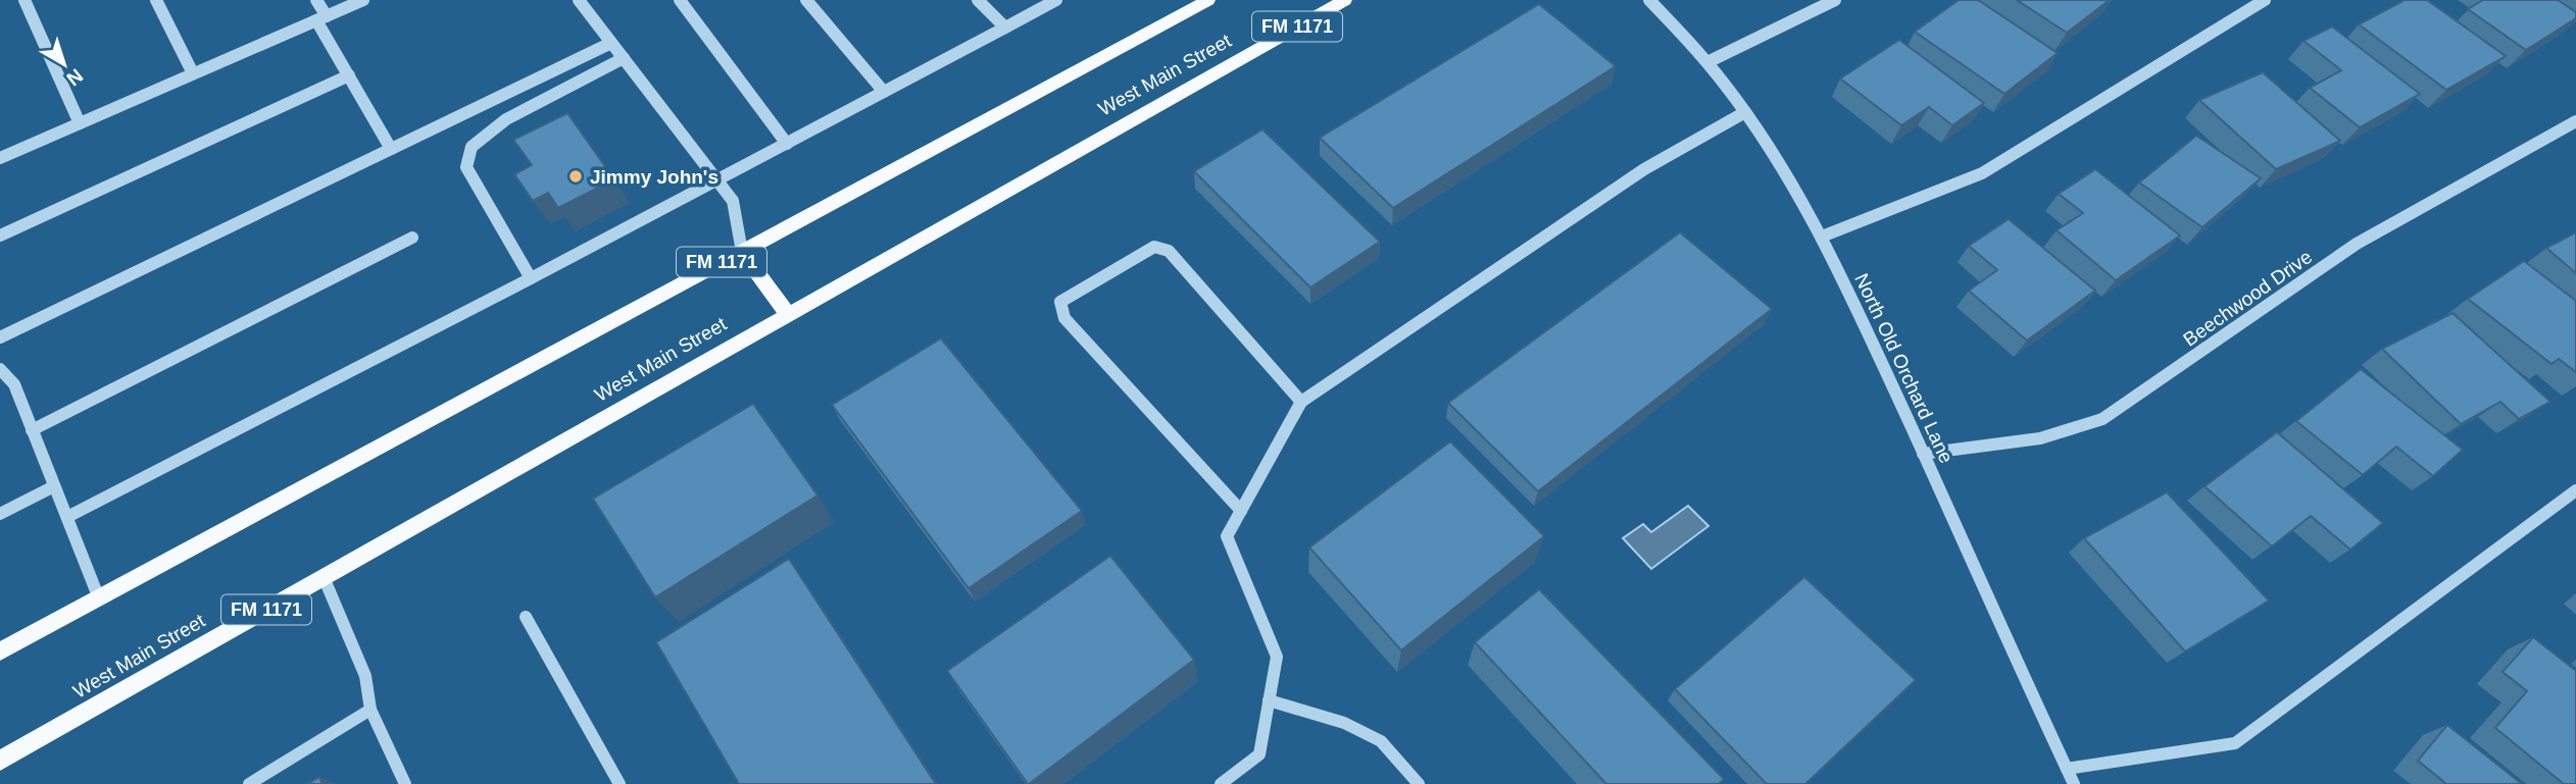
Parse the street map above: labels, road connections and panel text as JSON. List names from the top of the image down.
{
  "streets": {
    "main road": ["FM 1171", "West Main Street"],
    "street": ["Beechwood Drive", "North Old Orchard Lane"]
  },
  "crossings": [
    ["Beechwood Drive", "North Old Orchard Lane"]
  ],
  "places": ["Jimmy John's"],
  "north": "bottom right"
}
